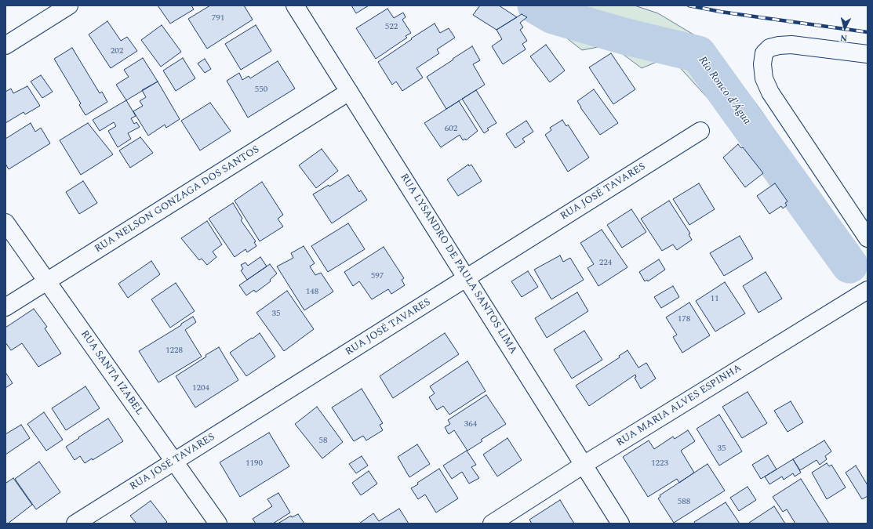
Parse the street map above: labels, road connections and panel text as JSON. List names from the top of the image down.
{
  "streets": {
    "street": [
      "RUA JOSÉ TAVARES",
      "RUA NELSON GONZAGA DOS SANTOS",
      "RUA LYSANDRO DE PAULA SANTOS LIMA",
      "RUA SANTA IZABEL",
      "RUA MARIA ALVES ESPINHA"
    ]
  },
  "crossings": [
    ["RUA JOSÉ TAVARES", "RUA LYSANDRO DE PAULA SANTOS LIMA"],
    ["RUA JOSÉ TAVARES", "RUA SANTA IZABEL"],
    ["RUA NELSON GONZAGA DOS SANTOS", "RUA LYSANDRO DE PAULA SANTOS LIMA"],
    ["RUA NELSON GONZAGA DOS SANTOS", "RUA SANTA IZABEL"],
    ["RUA LYSANDRO DE PAULA SANTOS LIMA", "RUA MARIA ALVES ESPINHA"]
  ],
  "water": ["Rio Ronco d'Água"],
  "house_numbers": [
    "791",
    "522",
    "202",
    "550",
    "602",
    "224",
    "597",
    "148",
    "11",
    "35",
    "178",
    "1228",
    "1204",
    "364",
    "58",
    "35",
    "1190",
    "1223",
    "588"
  ],
  "north": "bottom"
}
